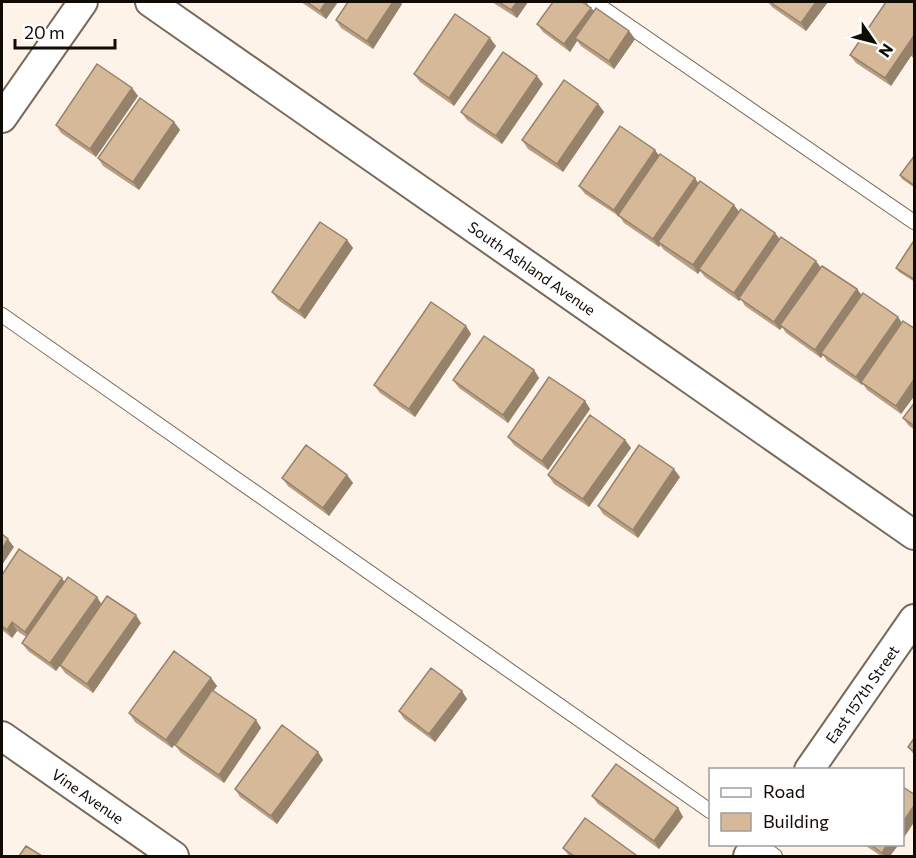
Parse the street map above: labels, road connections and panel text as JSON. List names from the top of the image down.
{
  "streets": {
    "street": ["South Ashland Avenue", "East 157th Street", "Vine Avenue"]
  },
  "legend": ["Road", "Building"],
  "scale_bar": "20 m",
  "north": "bottom right"
}
